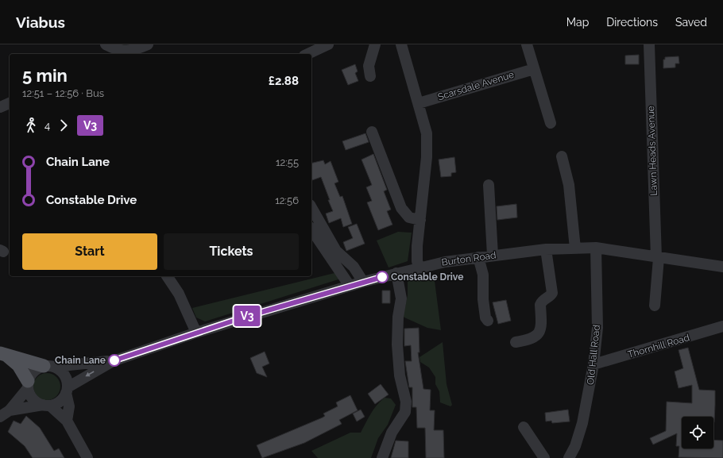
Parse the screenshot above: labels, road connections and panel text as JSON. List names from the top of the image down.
{
  "streets": {
    "street": [
      "Scarsdale Avenue",
      "Lawn Heads Avenue",
      "Burton Road",
      "Thornhill Road",
      "Old Hall Road"
    ]
  },
  "crossings": [
    ["Lawn Heads Avenue", "Burton Road"],
    ["Burton Road", "Old Hall Road"],
    ["Thornhill Road", "Old Hall Road"]
  ],
  "places": ["Constable Drive", "Chain Lane"],
  "lines": ["bus line V3"],
  "page": {
    "header": "Viabus",
    "nav": ["Map", "Directions", "Saved"],
    "on_map": "V3",
    "heading": ["5 min", "12:51 – 12:56 · Bus", "£2.88"],
    "legs": ["4", "V3"],
    "list": [
      {
        "name": "Chain Lane",
        "value": "12:55"
      },
      {
        "name": "Constable Drive",
        "value": "12:56"
      }
    ],
    "buttons": ["Start", "Tickets"]
  }
}
